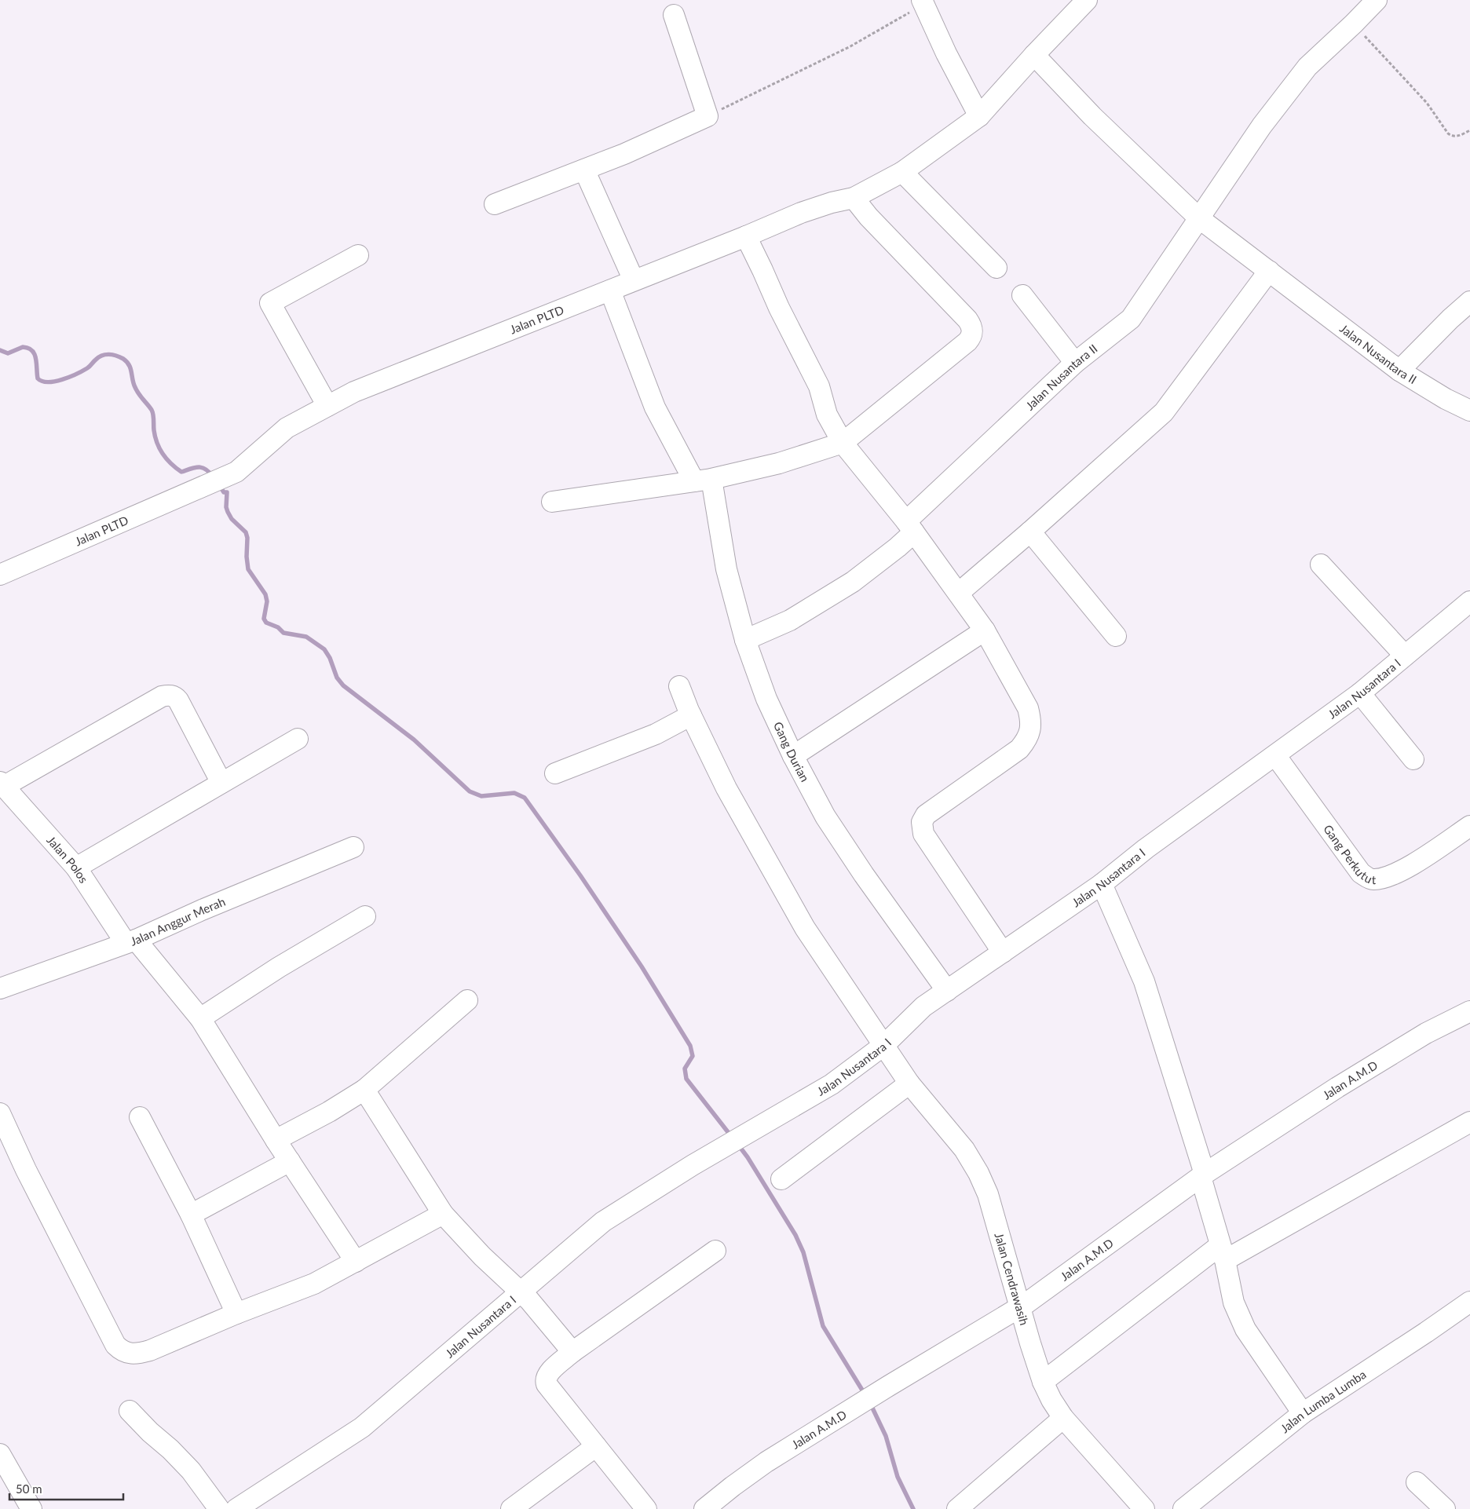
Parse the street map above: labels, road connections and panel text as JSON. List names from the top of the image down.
{
  "streets": {
    "street": [
      "Jalan PLTD",
      "Jalan Nusantara II",
      "Jalan Nusantara I",
      "Gang Durian",
      "Gang Perkutut",
      "Jalan Polos",
      "Jalan Anggur Merah",
      "Jalan A.M.D",
      "Jalan Cendrawasih",
      "Jalan Lumba Lumba"
    ]
  },
  "crossings": [
    ["Jalan PLTD", "Jalan Nusantara II"],
    ["Jalan PLTD", "Gang Durian"],
    ["Jalan Nusantara II", "Gang Durian"],
    ["Jalan Nusantara I", "Gang Durian"],
    ["Jalan Nusantara I", "Gang Perkutut"],
    ["Jalan Nusantara I", "Jalan Cendrawasih"],
    ["Jalan Polos", "Jalan Anggur Merah"],
    ["Jalan A.M.D", "Jalan Cendrawasih"]
  ],
  "scale_bar": "50 m"
}
